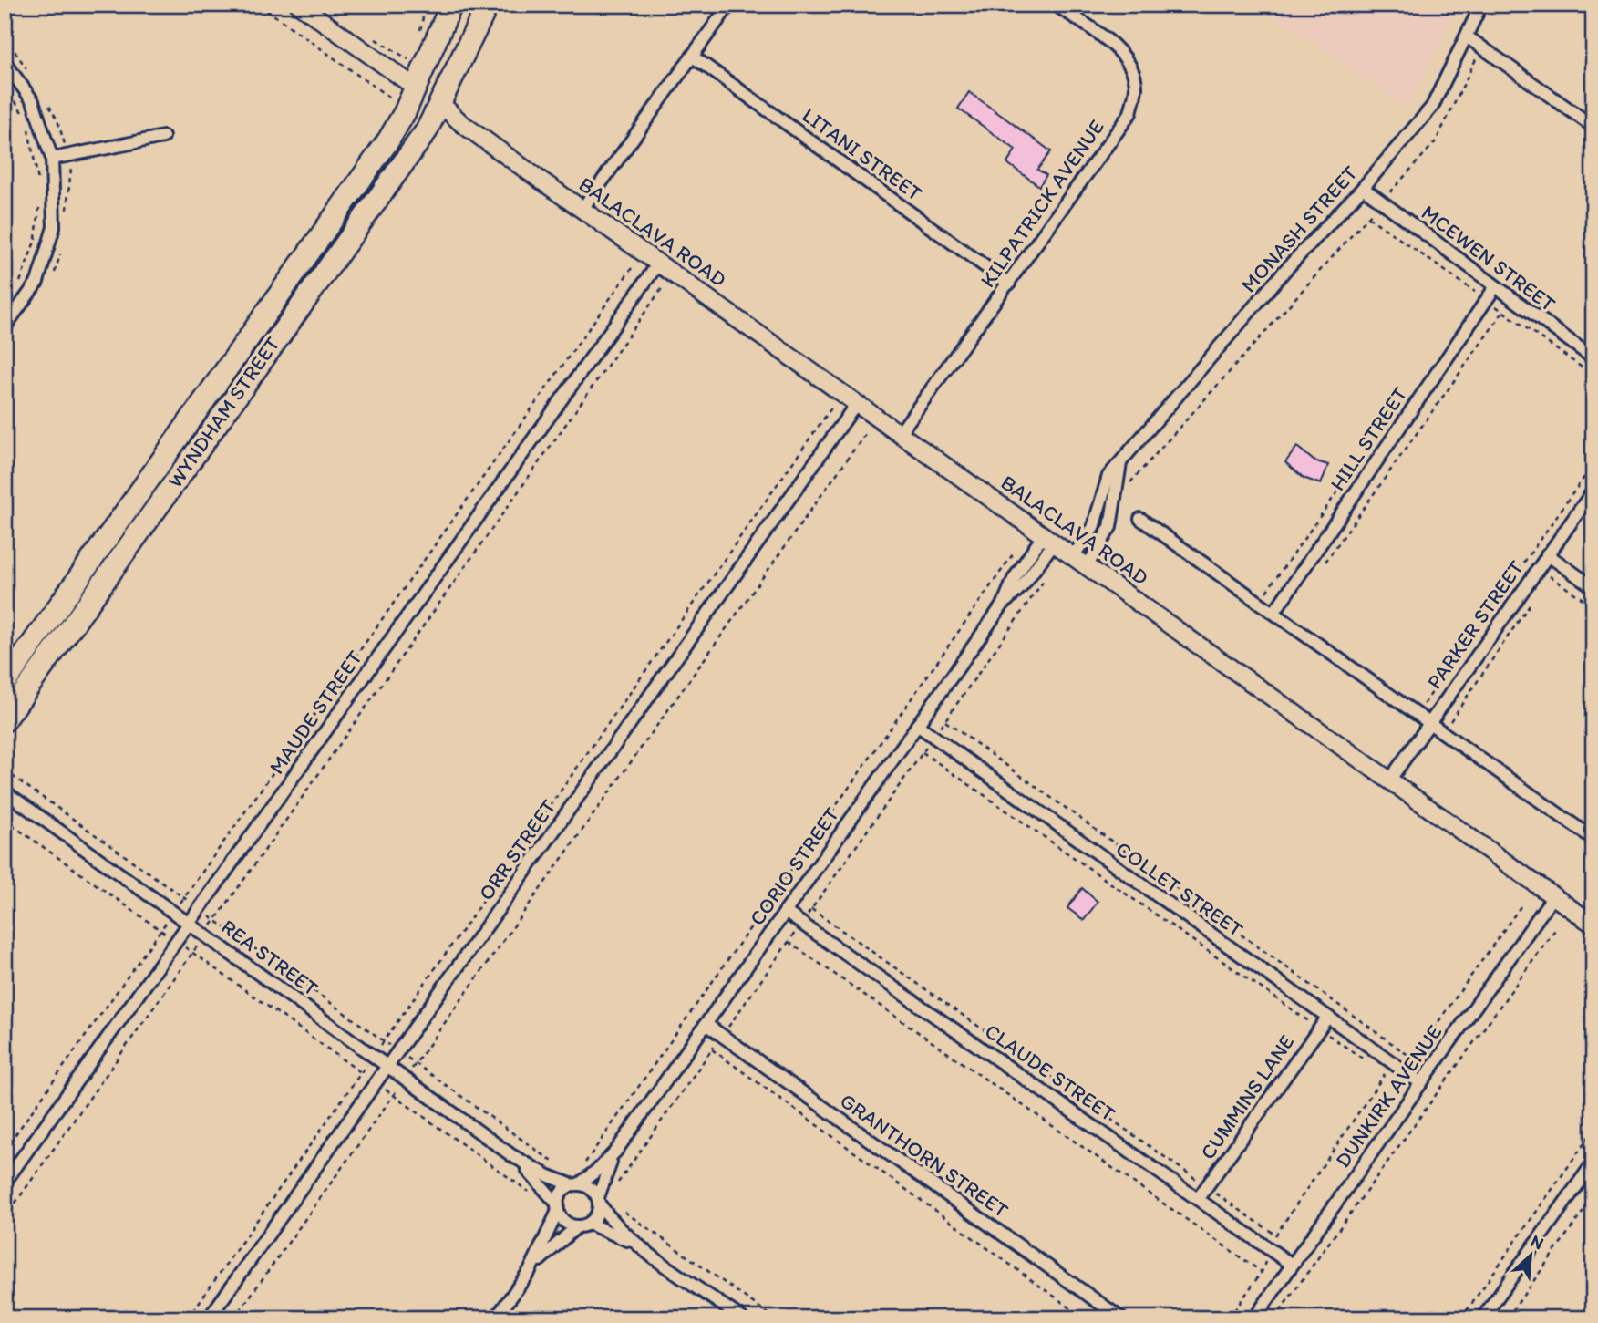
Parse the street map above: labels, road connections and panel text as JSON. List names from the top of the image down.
{
  "streets": {
    "highway": ["WYNDHAM STREET"],
    "main road": ["BALACLAVA ROAD"],
    "street": [
      "LITANI STREET",
      "KILPATRICK AVENUE",
      "MONASH STREET",
      "MCEWEN STREET",
      "HILL STREET",
      "PARKER STREET",
      "MAUDE STREET",
      "ORR STREET",
      "CORIO STREET",
      "COLLET STREET",
      "REA STREET",
      "CLAUDE STREET",
      "DUNKIRK AVENUE",
      "CUMMINS LANE",
      "GRANTHORN STREET"
    ]
  },
  "crossings": [
    ["LITANI STREET", "KILPATRICK AVENUE"],
    ["KILPATRICK AVENUE", "BALACLAVA ROAD"],
    ["MONASH STREET", "BALACLAVA ROAD"],
    ["MONASH STREET", "MCEWEN STREET"],
    ["BALACLAVA ROAD", "WYNDHAM STREET"],
    ["BALACLAVA ROAD", "PARKER STREET"],
    ["BALACLAVA ROAD", "MAUDE STREET"],
    ["BALACLAVA ROAD", "ORR STREET"],
    ["BALACLAVA ROAD", "CORIO STREET"],
    ["BALACLAVA ROAD", "DUNKIRK AVENUE"],
    ["MCEWEN STREET", "HILL STREET"],
    ["MAUDE STREET", "REA STREET"],
    ["ORR STREET", "REA STREET"],
    ["CORIO STREET", "COLLET STREET"],
    ["CORIO STREET", "REA STREET"],
    ["CORIO STREET", "CLAUDE STREET"],
    ["CORIO STREET", "GRANTHORN STREET"],
    ["COLLET STREET", "DUNKIRK AVENUE"],
    ["COLLET STREET", "CUMMINS LANE"],
    ["CLAUDE STREET", "DUNKIRK AVENUE"],
    ["CLAUDE STREET", "CUMMINS LANE"]
  ],
  "north": "top right"
}
